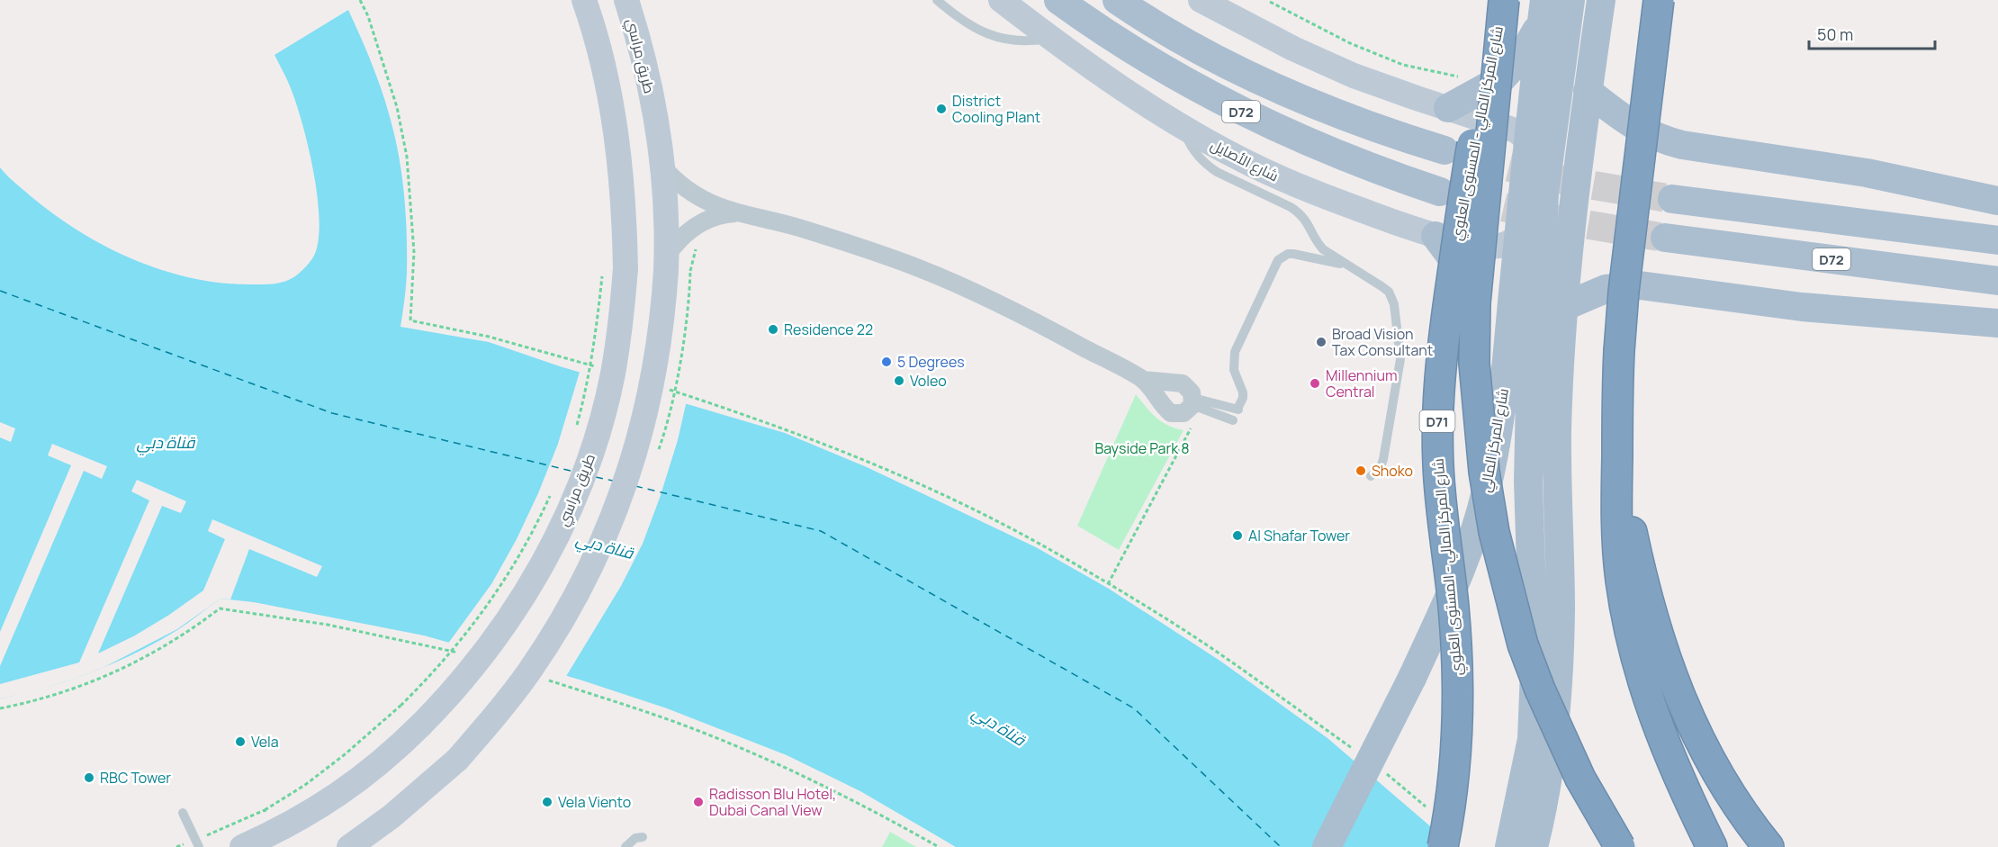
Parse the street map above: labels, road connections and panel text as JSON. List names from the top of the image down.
{
  "streets": {
    "highway": ["شارع المركز المالي - المستوى العلوي", "D71"],
    "main road": [
      "طريق مراسي",
      "D72",
      "شارع الأصايل",
      "شارع المركز المالي"
    ]
  },
  "crossings": [
    ["شارع الأصايل", "شارع المركز المالي"]
  ],
  "water": ["قناة دبي"],
  "parks": ["Bayside Park 8"],
  "places": [
    "District Cooling Plant",
    "Residence 22",
    "Broad Vision Tax Consultant",
    "5 Degrees",
    "Voleo",
    "Millennium Central",
    "Shoko",
    "Al Shafar Tower",
    "Vela",
    "RBC Tower",
    "Vela Viento",
    "Radisson Blu Hotel, Dubai Canal View"
  ],
  "scale_bar": "50 m"
}
